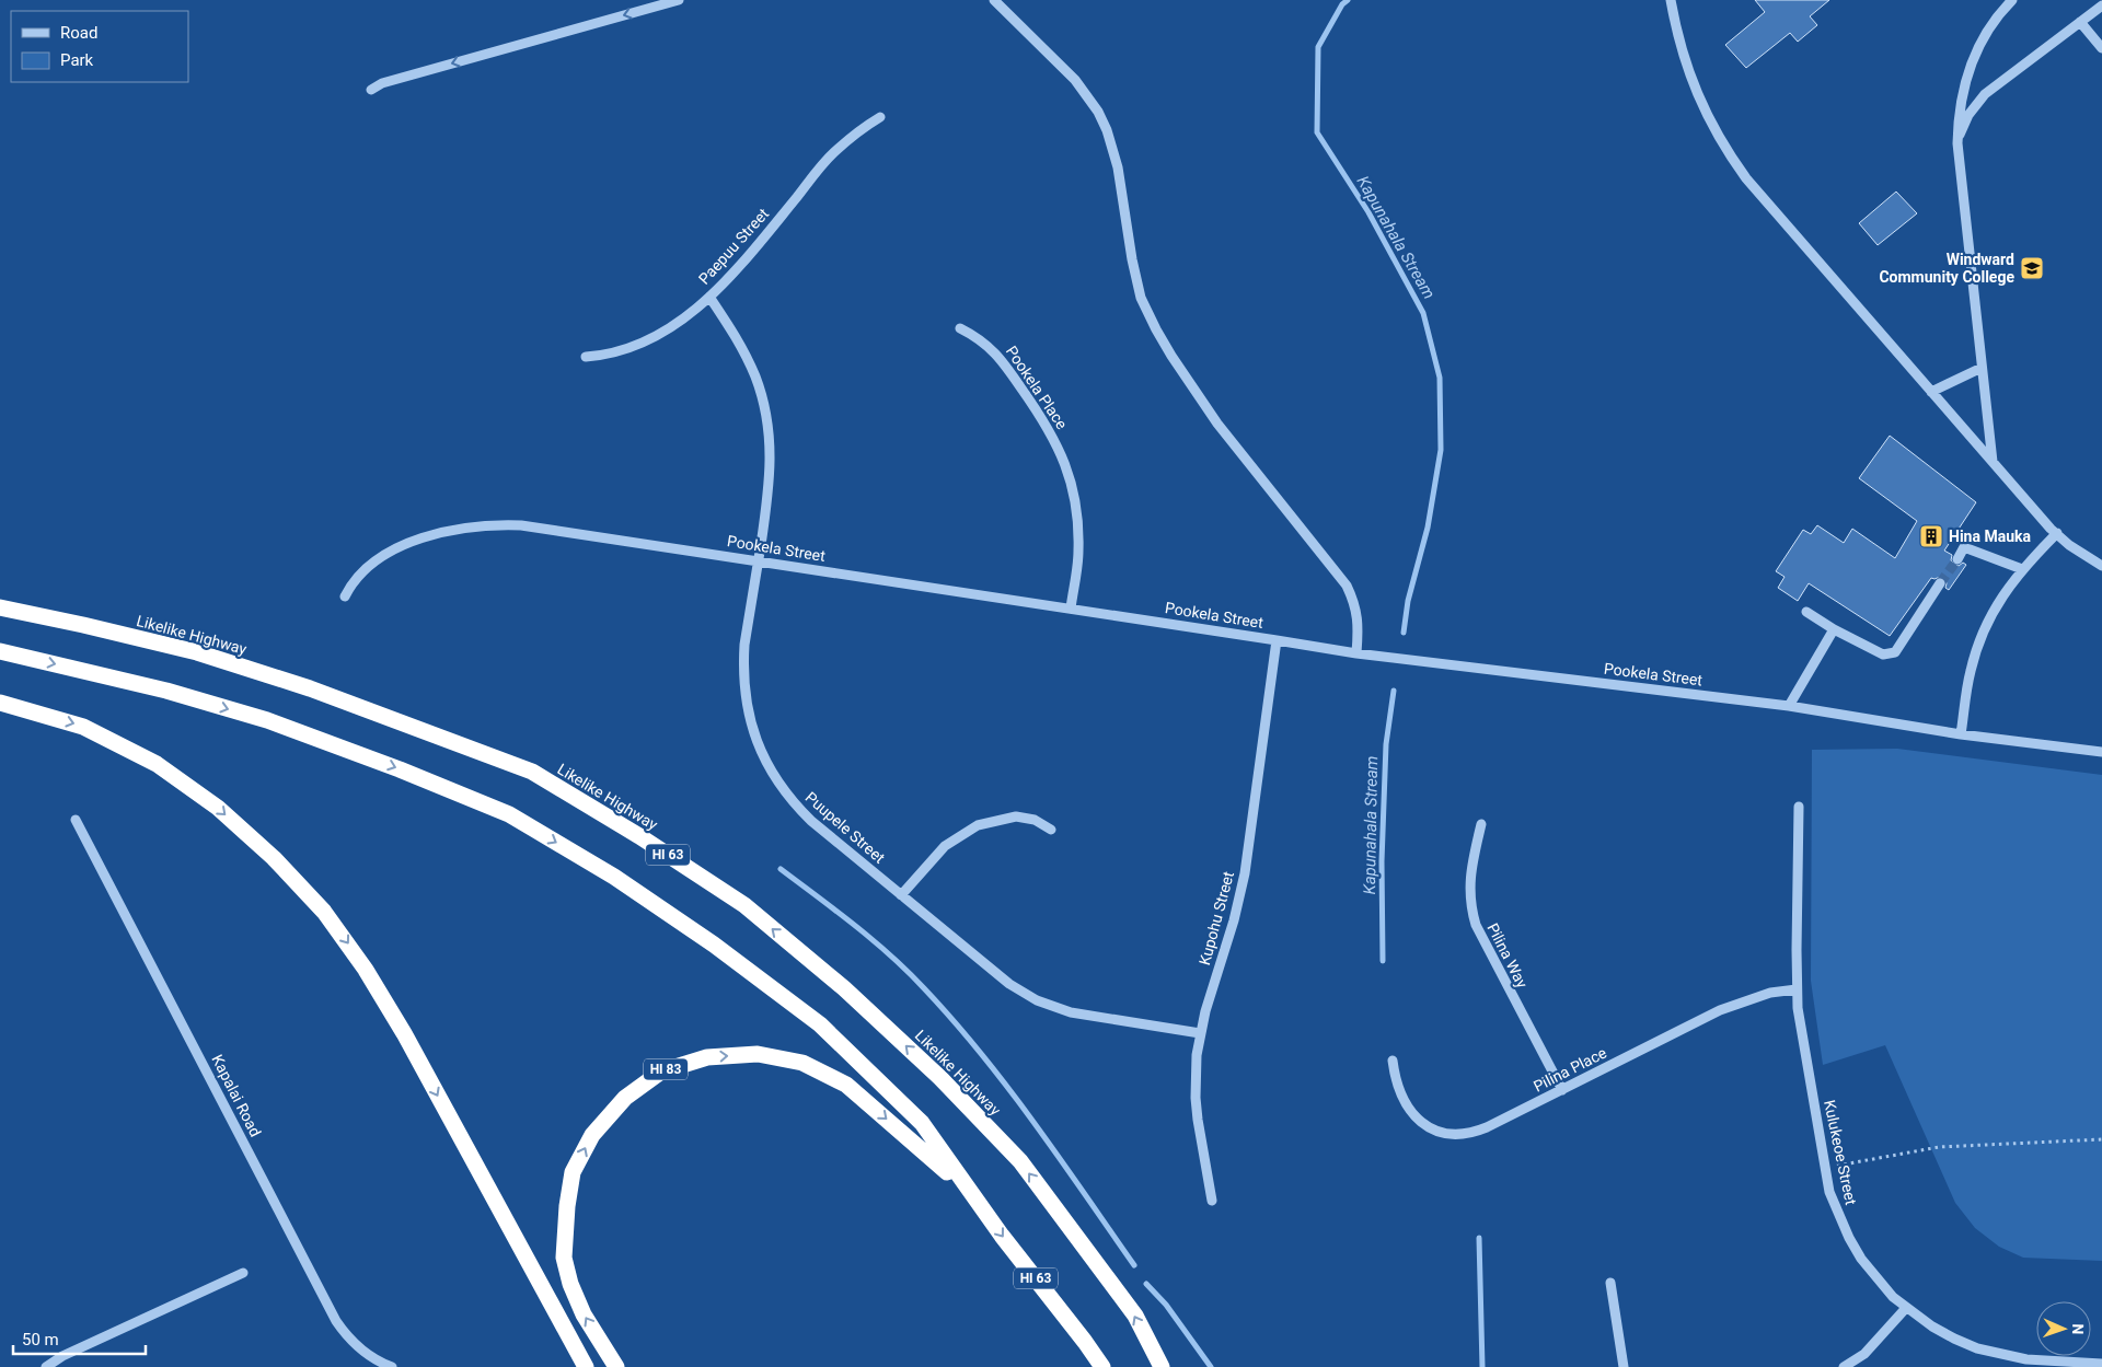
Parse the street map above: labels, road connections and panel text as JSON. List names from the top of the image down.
{
  "streets": {
    "highway": ["Likelike Highway", "HI 63", "HI 83"],
    "street": [
      "Paepuu Street",
      "Pookela Place",
      "Pookela Street",
      "Puupele Street",
      "Kupohu Street",
      "Pilina Way",
      "Pilina Place",
      "Kapalai Road",
      "Kulukeoe Street"
    ]
  },
  "crossings": [
    ["Paepuu Street", "Puupele Street"],
    ["Pookela Place", "Pookela Street"],
    ["Pookela Street", "Puupele Street"],
    ["Pookela Street", "Kupohu Street"],
    ["Puupele Street", "Kupohu Street"],
    ["HI 63", "HI 83"],
    ["Pilina Way", "Pilina Place"],
    ["Pilina Place", "Kulukeoe Street"]
  ],
  "water": ["Kapunahala Stream"],
  "places": {
    "school or university": ["Windward Community College"],
    "building": ["Hina Mauka"]
  },
  "legend": ["Road", "Park"],
  "scale_bar": "50 m",
  "north": "right"
}
